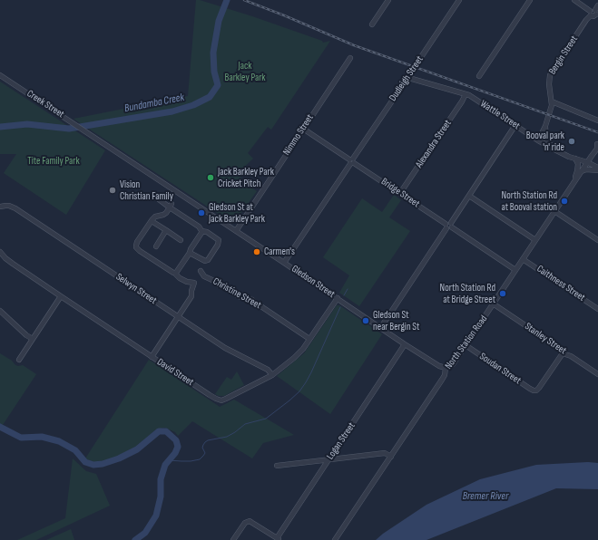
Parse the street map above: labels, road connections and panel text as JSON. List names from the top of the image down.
{
  "streets": {
    "street": [
      "Bergin Street",
      "Dudleigh Street",
      "Creek Street",
      "Wattle Street",
      "Nimmo Street",
      "Alexandra Street",
      "Bridge Street",
      "Gledson Street",
      "Caithness Street",
      "Selwyn Street",
      "Christine Street",
      "Stanley Street",
      "North Station Road",
      "Soudan Street",
      "David Street",
      "Logan Street"
    ]
  },
  "crossings": [
    ["Bergin Street", "Wattle Street"],
    ["Dudleigh Street", "Wattle Street"],
    ["Dudleigh Street", "Bridge Street"],
    ["Dudleigh Street", "Gledson Street"],
    ["Creek Street", "Gledson Street"],
    ["Wattle Street", "Alexandra Street"],
    ["Wattle Street", "North Station Road"],
    ["Nimmo Street", "Bridge Street"],
    ["Nimmo Street", "Gledson Street"],
    ["Alexandra Street", "Bridge Street"],
    ["Bridge Street", "North Station Road"],
    ["Gledson Street", "North Station Road"],
    ["Gledson Street", "David Street"],
    ["Gledson Street", "Logan Street"],
    ["Caithness Street", "North Station Road"],
    ["Selwyn Street", "David Street"],
    ["Christine Street", "David Street"],
    ["Stanley Street", "North Station Road"],
    ["Stanley Street", "Soudan Street"],
    ["North Station Road", "Soudan Street"]
  ],
  "water": ["Bundamba Creek", "Bremer River"],
  "parks": ["Jack Barkley Park", "Tite Family Park"],
  "places": [
    "Booval park 'n' ride",
    "Jack Barkley Park Cricket Pitch",
    "Vision Christian Family",
    "North Station Rd at Booval station",
    "Gledson St at Jack Barkley Park",
    "Carmen's",
    "North Station Rd at Bridge Street",
    "Gledson St near Bergin St"
  ]
}
